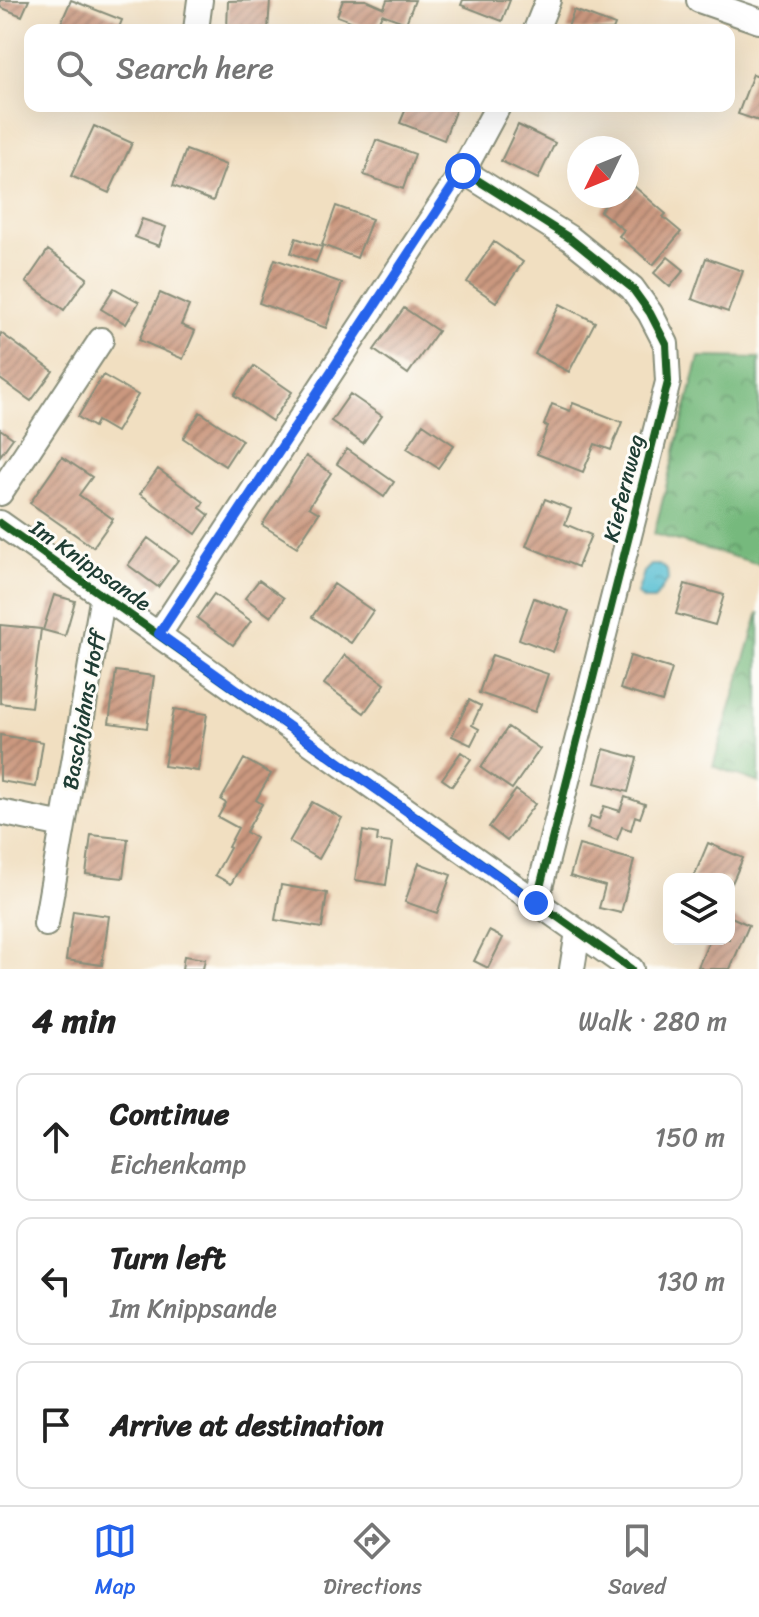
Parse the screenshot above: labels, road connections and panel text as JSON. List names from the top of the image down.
{
  "streets": {
    "street": ["Kiefernweg", "Im Knippsande", "Baschjahns Hoff"]
  },
  "crossings": [
    ["Kiefernweg", "Im Knippsande"],
    ["Im Knippsande", "Baschjahns Hoff"]
  ],
  "north": "bottom left",
  "page": {
    "search": "Search here",
    "heading": ["4 min", "Walk · 280 m"],
    "list": [
      ["Continue", "Eichenkamp", "150 m"],
      ["Turn left", "Im Knippsande", "130 m"],
      "Arrive at destination"
    ],
    "nav": ["Map", "Directions", "Saved"]
  }
}
